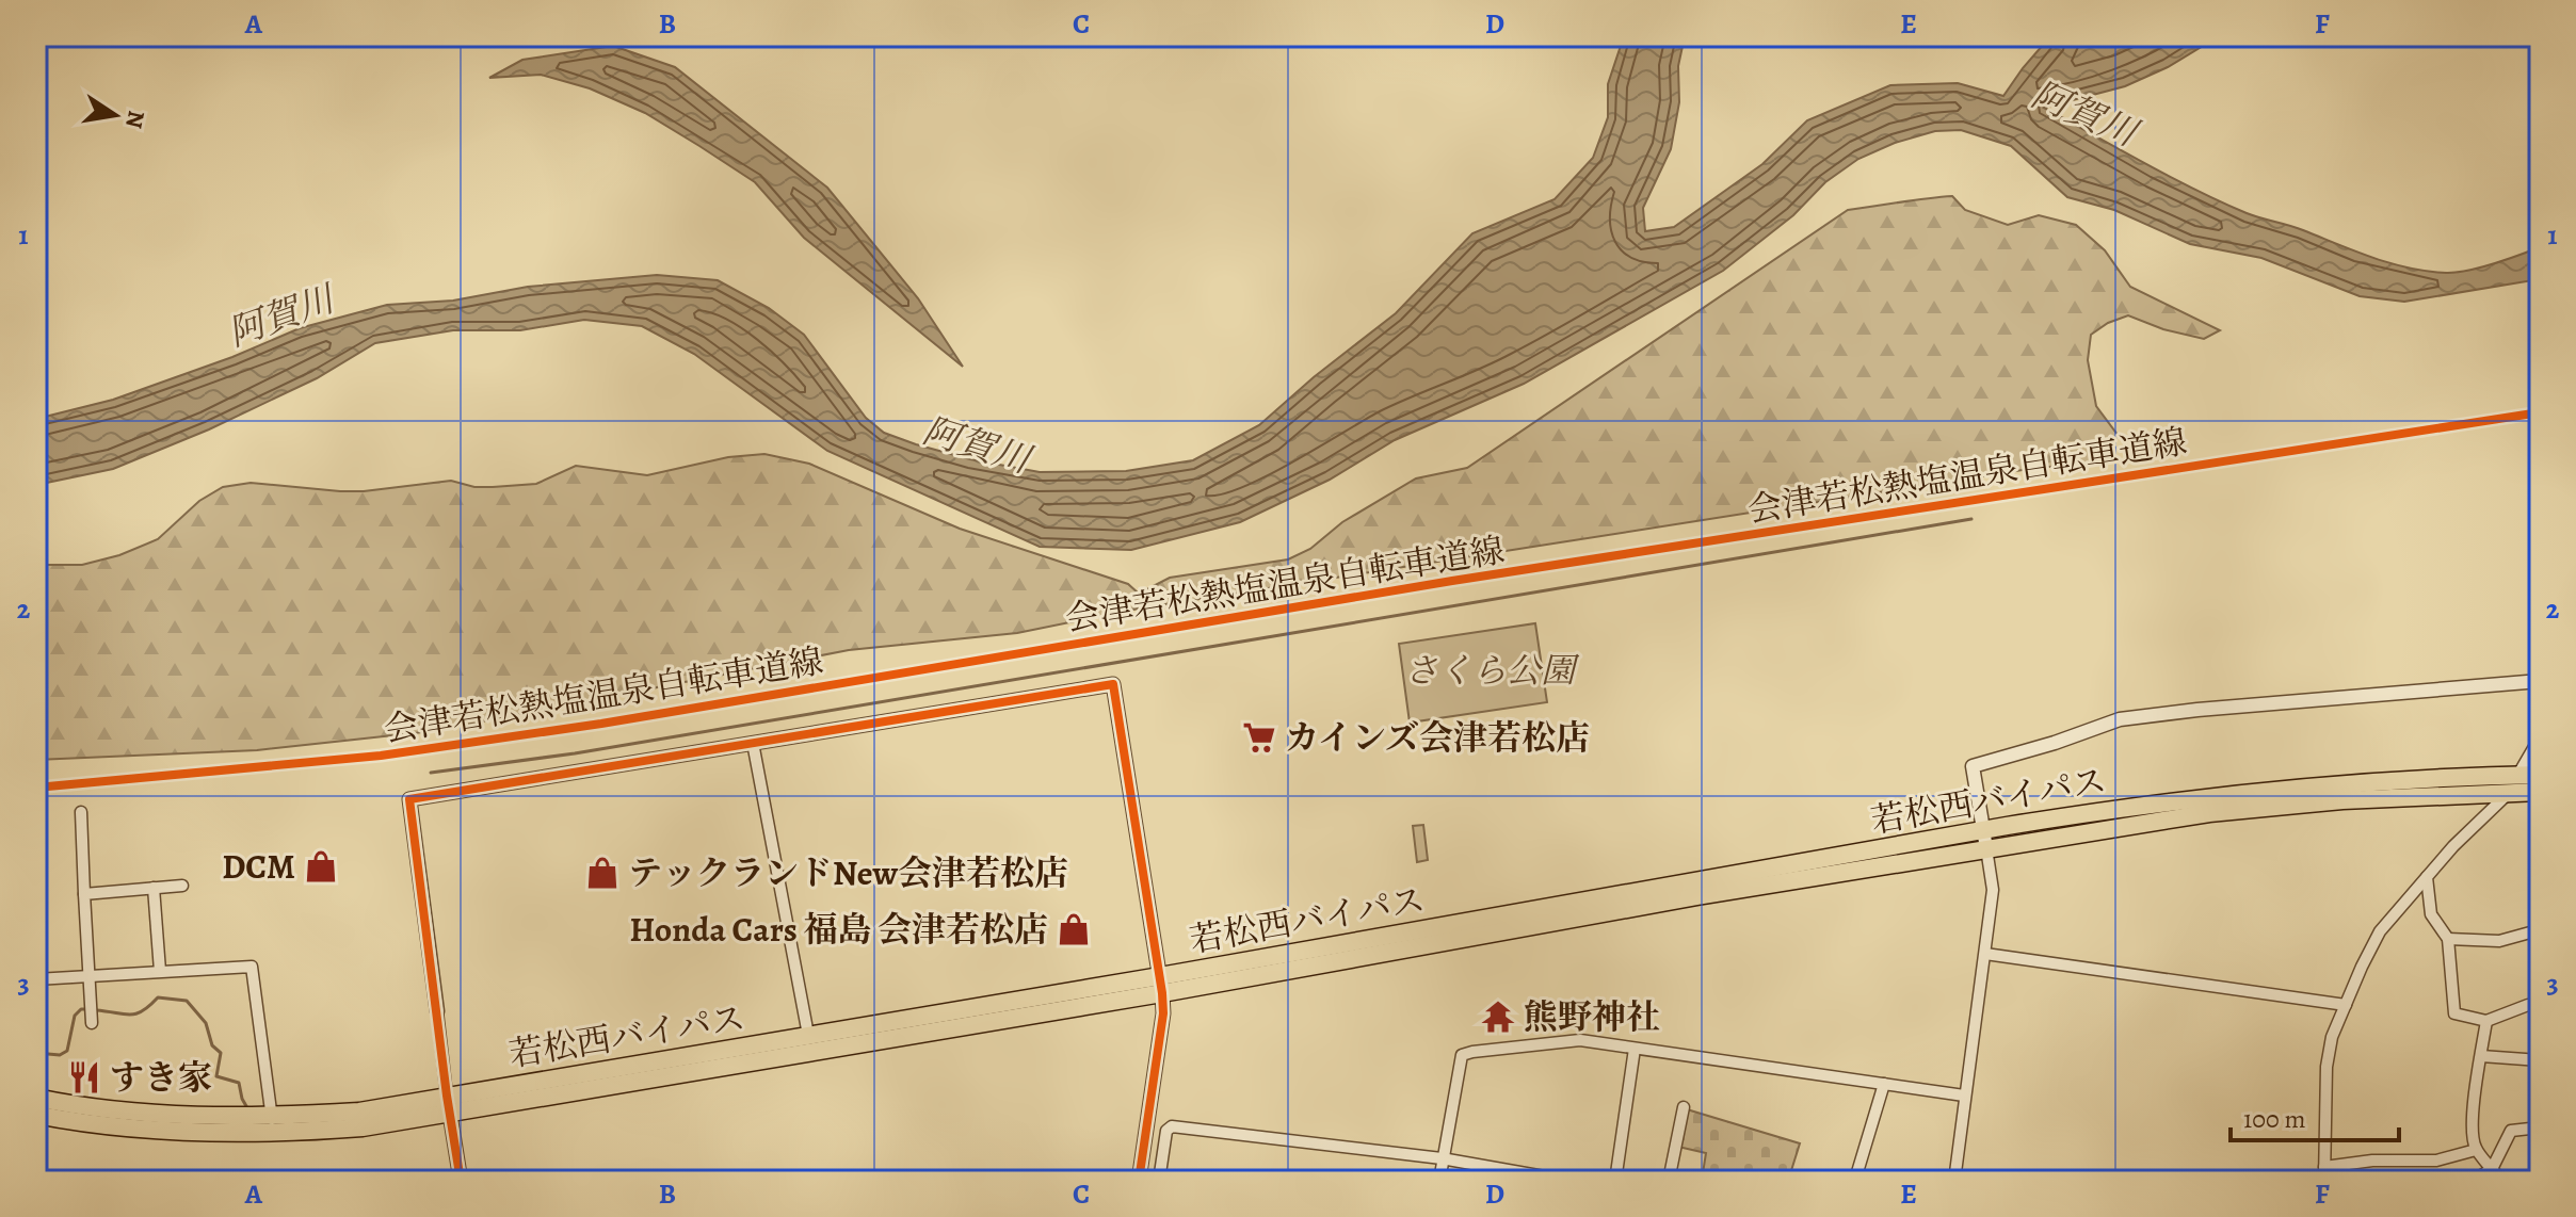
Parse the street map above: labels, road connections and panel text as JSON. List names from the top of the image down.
{
  "streets": {
    "highway": ["若松西バイパス"],
    "cycle path": ["会津若松熱塩温泉自転車道線"]
  },
  "water": ["阿賀川"],
  "parks": ["さくら公園"],
  "places": {
    "supermarket": ["カインズ会津若松店"],
    "shop": ["DCM", "テックランドNew会津若松店", "Honda Cars 福島 会津若松店"],
    "temple": ["熊野神社"],
    "restaurant": ["すき家"]
  },
  "scale_bar": "100 m",
  "north": "right",
  "grid": {
    "columns": [
      "A",
      "B",
      "C",
      "D",
      "E",
      "F"
    ],
    "rows": ["1", "2", "3"]
  }
}
